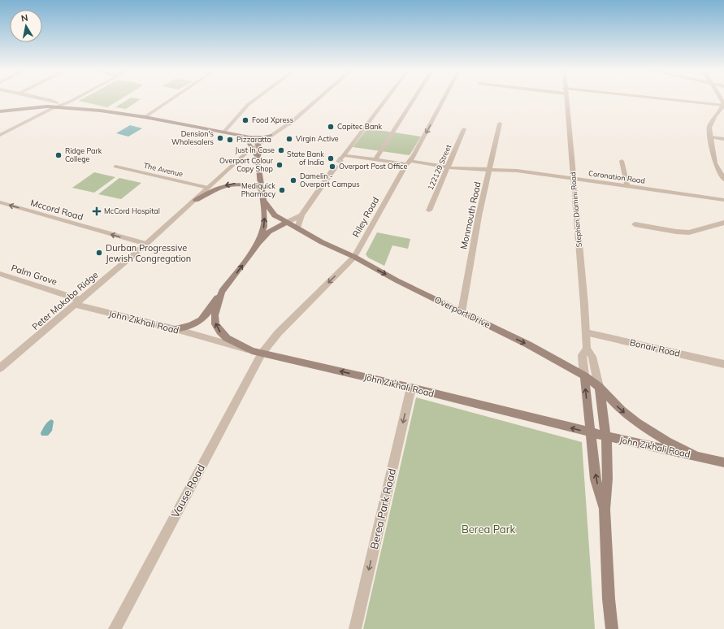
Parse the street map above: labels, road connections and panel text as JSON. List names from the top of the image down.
{
  "streets": {
    "main road": ["Stephen Dlamini Road", "Overport Drive", "John Zikhali Road"],
    "street": [
      "122129 Street",
      "The Avenue",
      "Coronation Road",
      "Mccord Road",
      "Monmouth Road",
      "Riley Road",
      "Palm Grove",
      "Peter Mokaba Ridge",
      "Bonair Road",
      "Vause Road",
      "Berea Park Road"
    ]
  },
  "crossings": [
    ["122129 Street", "Coronation Road"],
    ["The Avenue", "Peter Mokaba Ridge"],
    ["Coronation Road", "Stephen Dlamini Road"],
    ["Coronation Road", "Monmouth Road"],
    ["Coronation Road", "Riley Road"],
    ["Mccord Road", "Peter Mokaba Ridge"],
    ["Stephen Dlamini Road", "Overport Drive"],
    ["Stephen Dlamini Road", "John Zikhali Road"],
    ["Stephen Dlamini Road", "Bonair Road"],
    ["Monmouth Road", "Overport Drive"],
    ["Riley Road", "Overport Drive"],
    ["Riley Road", "John Zikhali Road"],
    ["Riley Road", "Vause Road"],
    ["Palm Grove", "Peter Mokaba Ridge"],
    ["Palm Grove", "John Zikhali Road"],
    ["Peter Mokaba Ridge", "Overport Drive"],
    ["Peter Mokaba Ridge", "John Zikhali Road"],
    ["Overport Drive", "John Zikhali Road"],
    ["John Zikhali Road", "Vause Road"],
    ["John Zikhali Road", "Berea Park Road"]
  ],
  "one_way": [
    "Mccord Road",
    "Overport Drive",
    "John Zikhali Road",
    "Berea Park Road"
  ],
  "parks": ["Berea Park"],
  "places": {
    "other": [
      "Food Xpress",
      "Capitec Bank",
      "Dension's Wholesalers",
      "Virgin Active",
      "Pizzaratta",
      "Just In Case",
      "Ridge Park College",
      "State Bank of India",
      "Overport Colour Copy Shop",
      "Overport Post Office",
      "Damelin - Overport Campus",
      "Mediquick Pharmacy",
      "Durban Progressive Jewish Congregation"
    ],
    "health": ["McCord Hospital"]
  },
  "north": "top"
}
